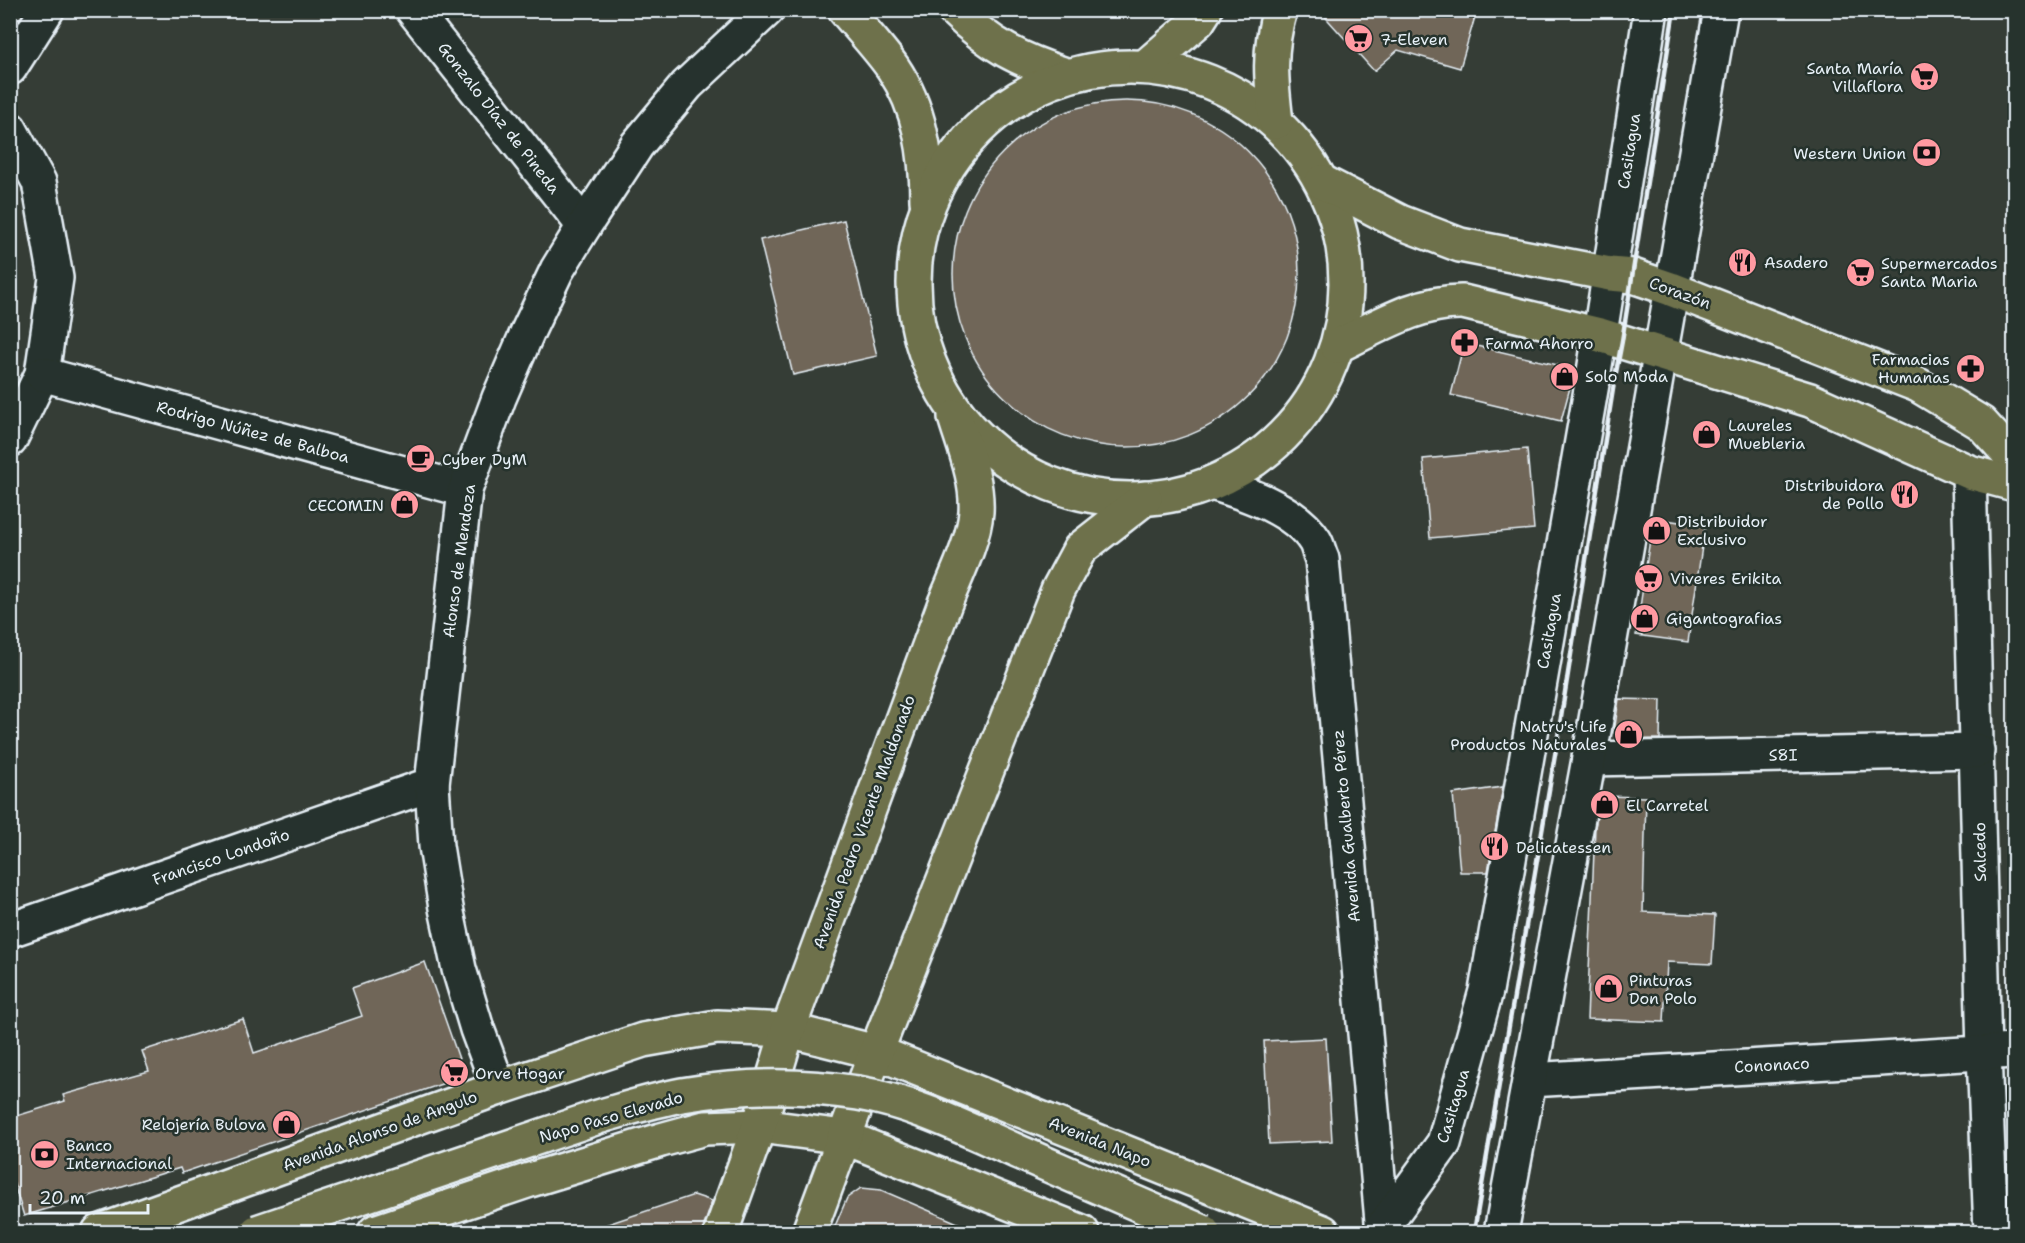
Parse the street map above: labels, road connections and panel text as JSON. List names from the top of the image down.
{
  "streets": {
    "main road": [
      "Corazón",
      "Avenida Pedro Vicente Maldonado",
      "Napo Paso Elevado",
      "Avenida Alonso de Angulo",
      "Avenida Napo"
    ],
    "street": [
      "Gonzalo Díaz de Pineda",
      "Casitagua",
      "Rodrigo Núñez de Balboa",
      "Alonso de Mendoza",
      "S8I",
      "Avenida Gualberto Pérez",
      "Salcedo",
      "Francisco Londoño",
      "Cononaco"
    ]
  },
  "crossings": [
    ["Gonzalo Díaz de Pineda", "Alonso de Mendoza"],
    ["Casitagua", "Corazón"],
    ["Casitagua", "Avenida Gualberto Pérez"],
    ["Rodrigo Núñez de Balboa", "Alonso de Mendoza"],
    ["Alonso de Mendoza", "Francisco Londoño"],
    ["Alonso de Mendoza", "Avenida Alonso de Angulo"],
    ["S8I", "Salcedo"],
    ["Avenida Pedro Vicente Maldonado", "Avenida Alonso de Angulo"],
    ["Salcedo", "Cononaco"],
    ["Avenida Alonso de Angulo", "Avenida Napo"]
  ],
  "places": {
    "supermarket": [
      "7-Eleven",
      "Santa María Villaflora",
      "Supermercados Santa Maria",
      "Viveres Erikita",
      "Orve Hogar"
    ],
    "bank": ["Western Union", "Banco Internacional"],
    "restaurant": ["Asadero", "Distribuidora de Pollo", "Delicatessen"],
    "pharmacy": ["Farma Ahorro", "Farmacias Humanas"],
    "shop": [
      "Solo Moda",
      "Laureles Muebleria",
      "CECOMIN",
      "Distribuidor Exclusivo",
      "Gigantografias",
      "Natru's Life Productos Naturales",
      "El Carretel",
      "Pinturas Don Polo",
      "Relojería Bulova"
    ],
    "cafe": ["Cyber DyM"]
  },
  "scale_bar": "20 m"
}
